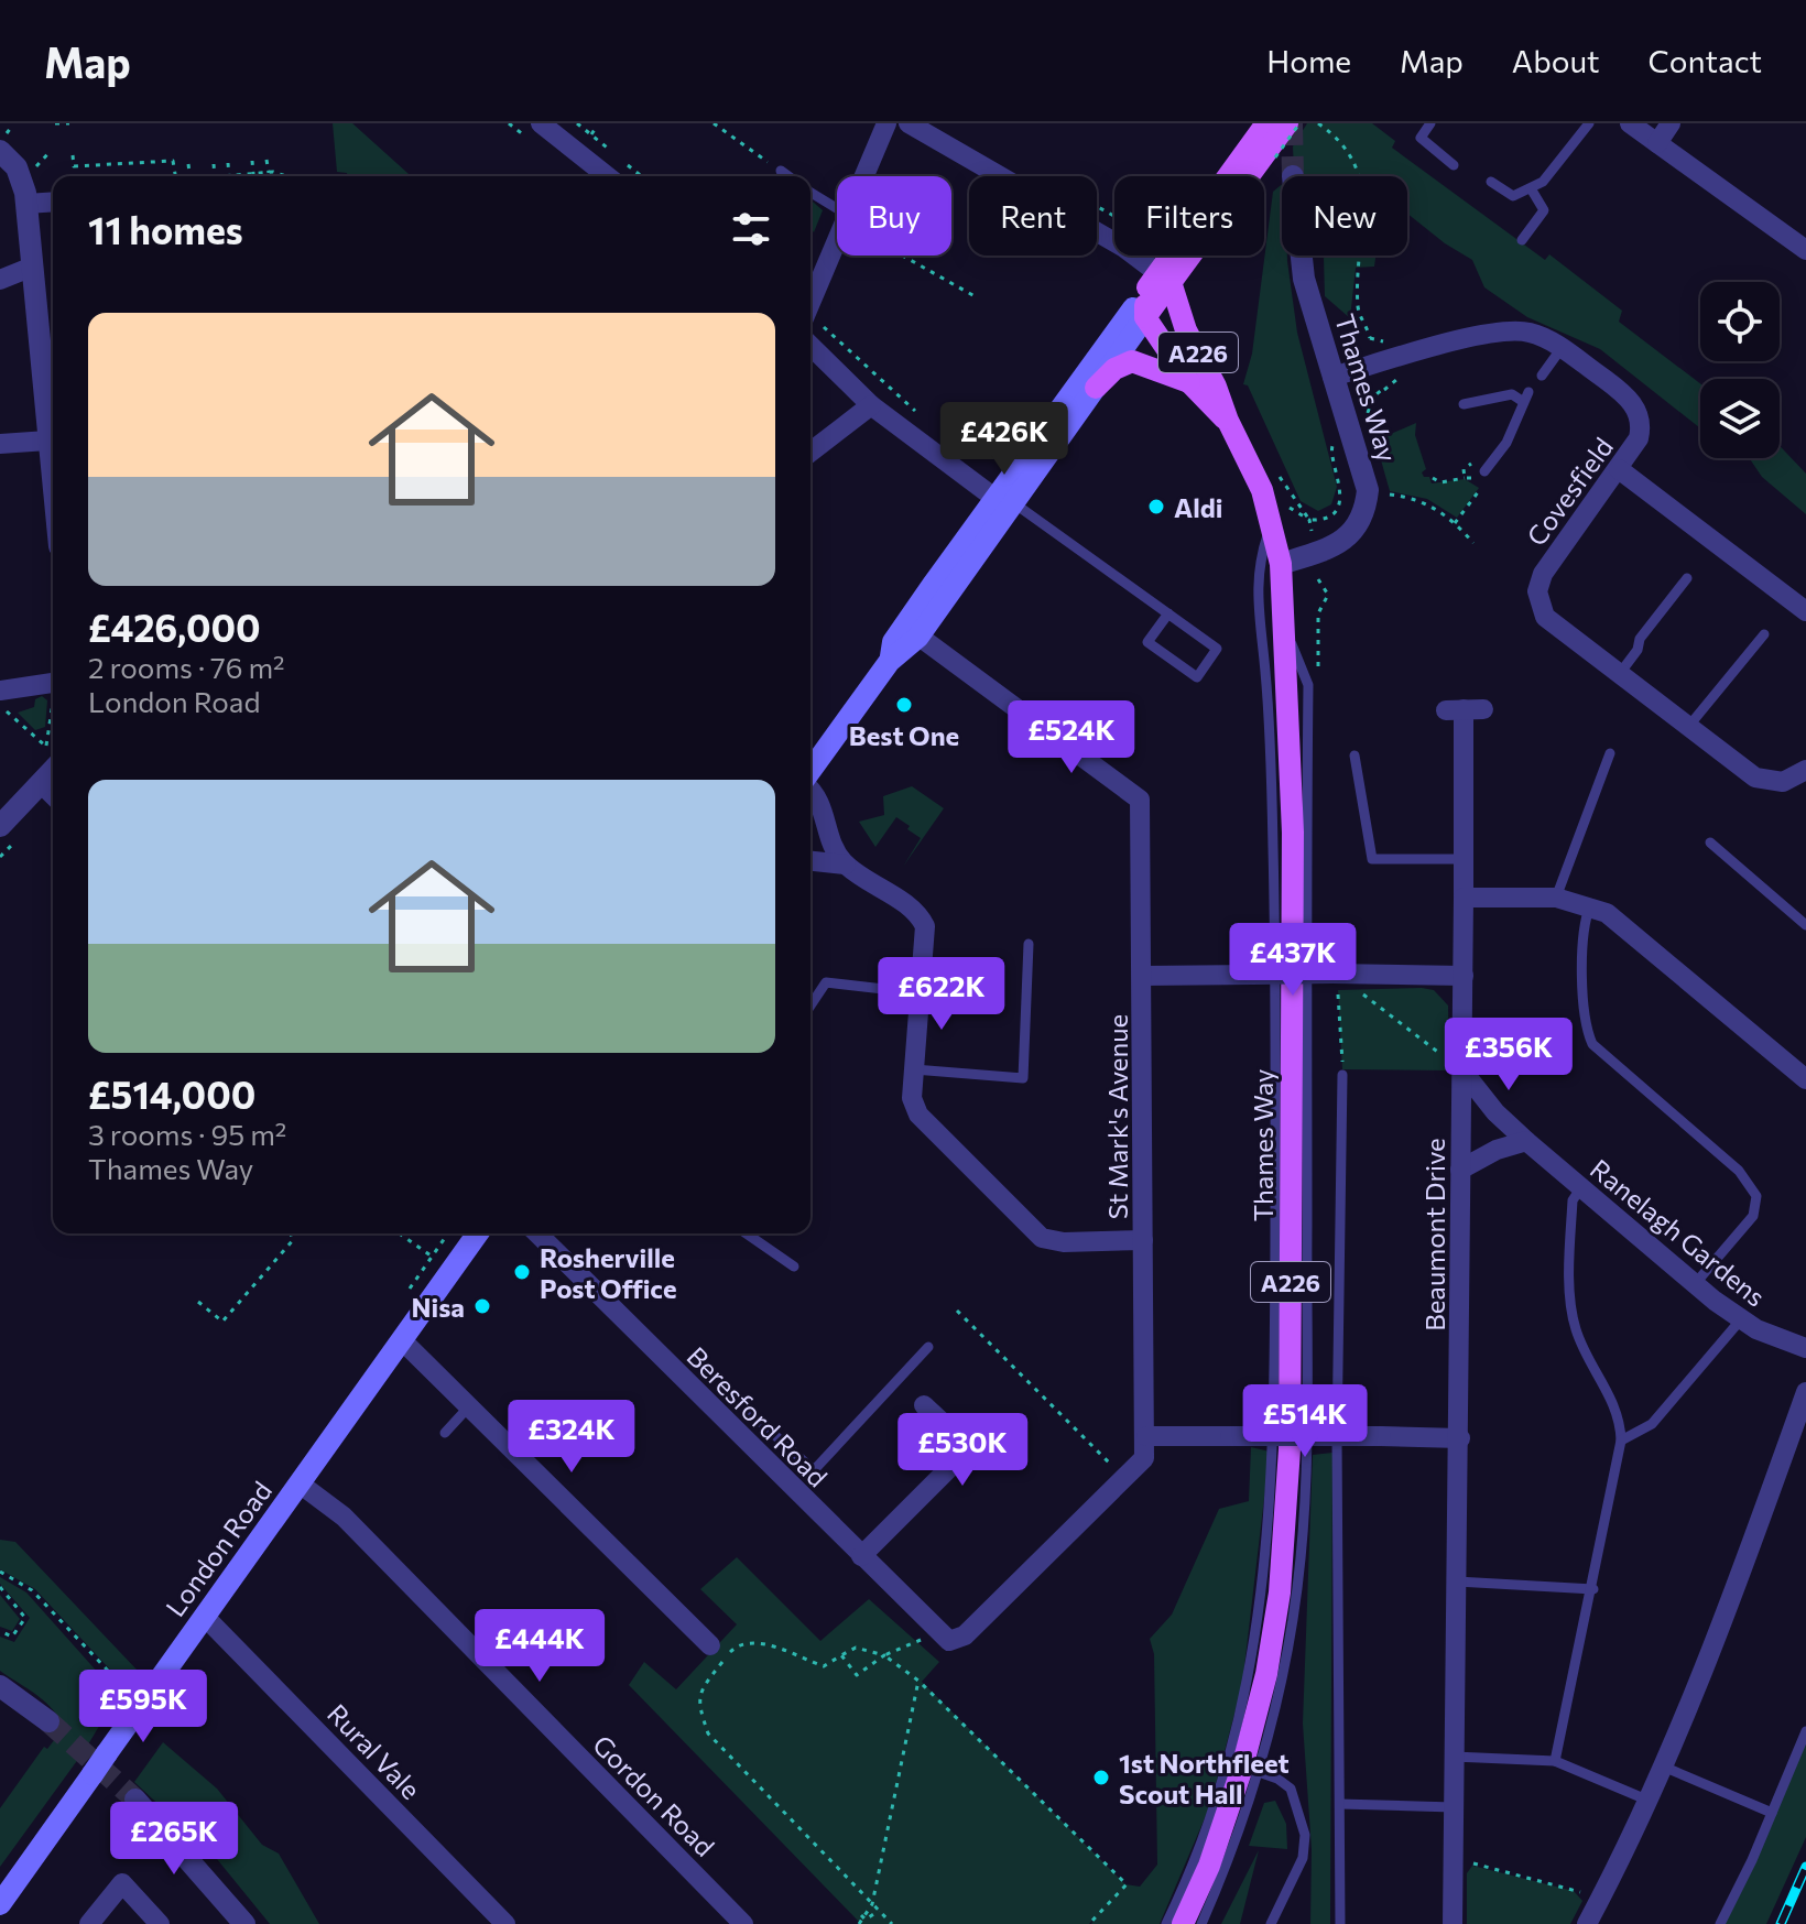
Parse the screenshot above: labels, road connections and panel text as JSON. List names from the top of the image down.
{
  "streets": {
    "main road": ["A226", "Thames Way", "London Road"],
    "street": [
      "Covesfield",
      "St Mark's Avenue",
      "Ranelagh Gardens",
      "Beaumont Drive",
      "Beresford Road",
      "Rural Vale",
      "Gordon Road"
    ]
  },
  "crossings": [
    ["A226", "Thames Way"],
    ["Thames Way", "Covesfield"],
    ["St Mark's Avenue", "Beresford Road"],
    ["Ranelagh Gardens", "Beaumont Drive"],
    ["London Road", "Rural Vale"],
    ["London Road", "Gordon Road"]
  ],
  "places": [
    "Aldi",
    "Best One",
    "Rosherville Post Office",
    "Nisa",
    "1st Northfleet Scout Hall"
  ],
  "page": {
    "header": "Map",
    "nav": [
      "Home",
      "Map",
      "About",
      "Contact"
    ],
    "chip": [
      "Buy",
      "Rent",
      "Filters",
      "New"
    ],
    "heading": "11 homes",
    "list": [
      {
        "name": "£426,000",
        "note": "2 rooms · 76 m² · London Road"
      },
      {
        "name": "£514,000",
        "note": "3 rooms · 95 m² · Thames Way"
      }
    ],
    "price": [
      "£426K",
      "£524K",
      "£437K",
      "£622K",
      "£356K",
      "£514K",
      "£324K",
      "£530K",
      "£444K",
      "£595K",
      "£265K"
    ]
  }
}
